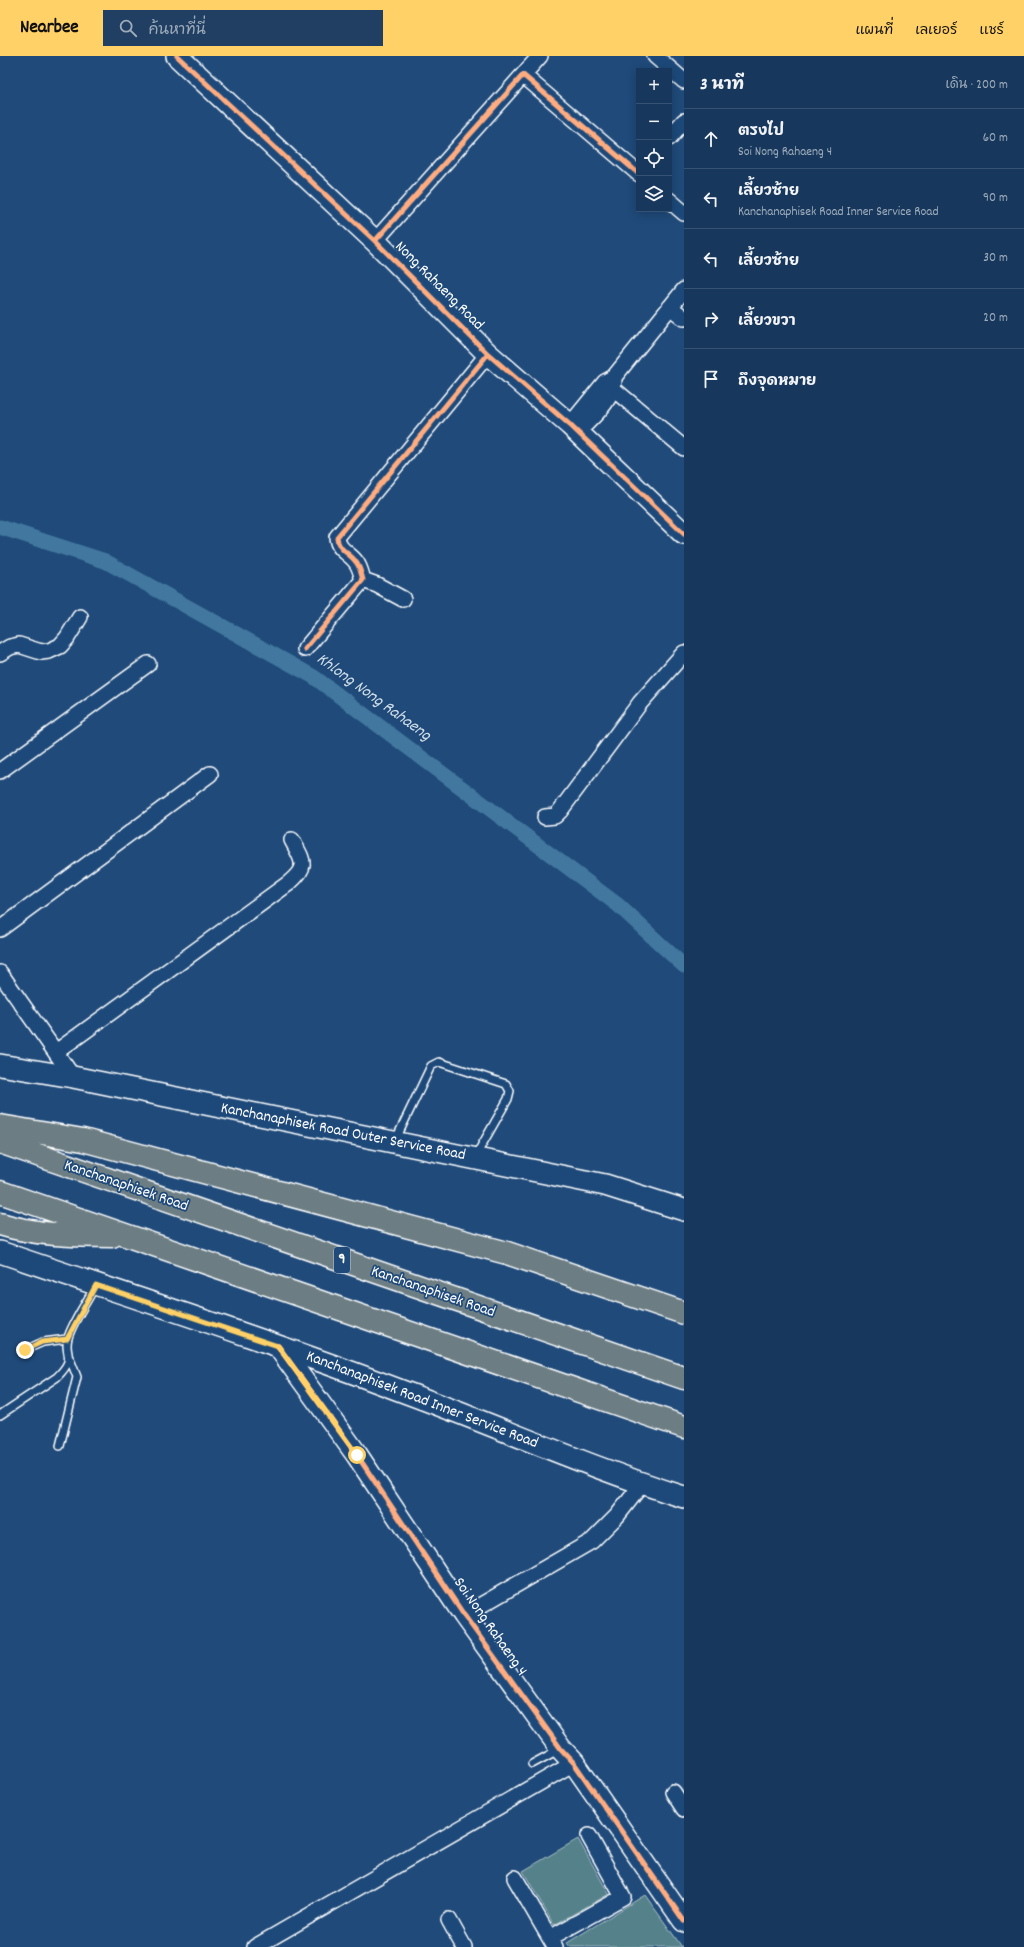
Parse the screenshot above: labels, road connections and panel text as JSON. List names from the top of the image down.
{
  "streets": {
    "highway": ["Kanchanaphisek Road", "9"],
    "main road": [
      "Nong Rahaeng Road",
      "Kanchanaphisek Road Outer Service Road",
      "Kanchanaphisek Road Inner Service Road",
      "Soi Nong Rahaeng 4"
    ]
  },
  "crossings": [
    ["Kanchanaphisek Road Inner Service Road", "Soi Nong Rahaeng 4"]
  ],
  "water": ["Khlong Nong Rahaeng"],
  "page": {
    "header": "Nearbee",
    "search": "ค้นหาที่นี่",
    "nav": ["แผนที่", "เลเยอร์", "แชร์"],
    "heading": ["3 นาที", "เดิน · 200 m"],
    "map_buttons": ["+", "−"],
    "list": [
      ["ตรงไป", "Soi Nong Rahaeng 4", "60 m"],
      ["เลี้ยวซ้าย", "Kanchanaphisek Road Inner Service Road", "90 m"],
      ["เลี้ยวซ้าย", "30 m"],
      ["เลี้ยวขวา", "20 m"],
      "ถึงจุดหมาย"
    ]
  }
}
